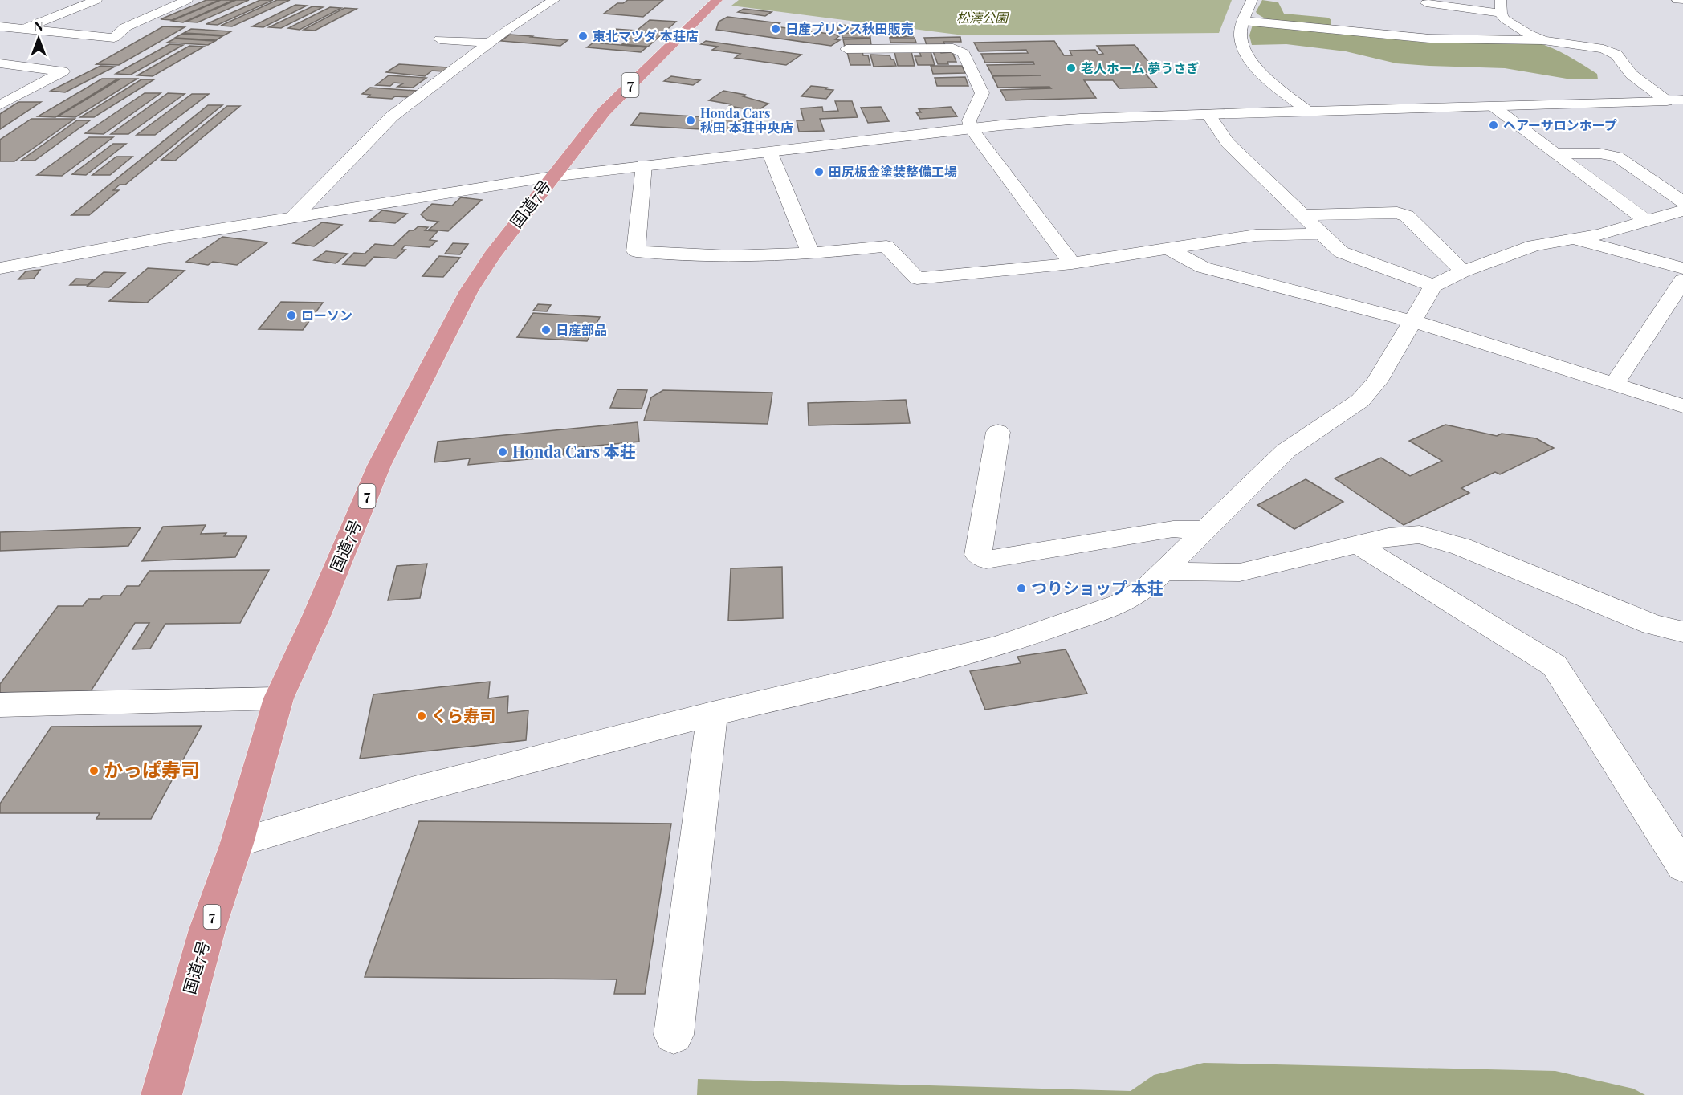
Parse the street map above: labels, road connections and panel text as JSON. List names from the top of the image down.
{
  "streets": {
    "highway": ["7", "国道7号"]
  },
  "parks": ["松濤公園"],
  "places": [
    "日産プリンス秋田販売",
    "東北マツダ 本荘店",
    "老人ホーム 夢うさぎ",
    "Honda Cars 秋田 本荘中央店",
    "ヘアーサロンホープ",
    "田尻板金塗装整備工場",
    "ローソン",
    "日産部品",
    "Honda Cars 本荘",
    "つりショップ 本荘",
    "くら寿司",
    "かっぱ寿司"
  ],
  "north": "top"
}
